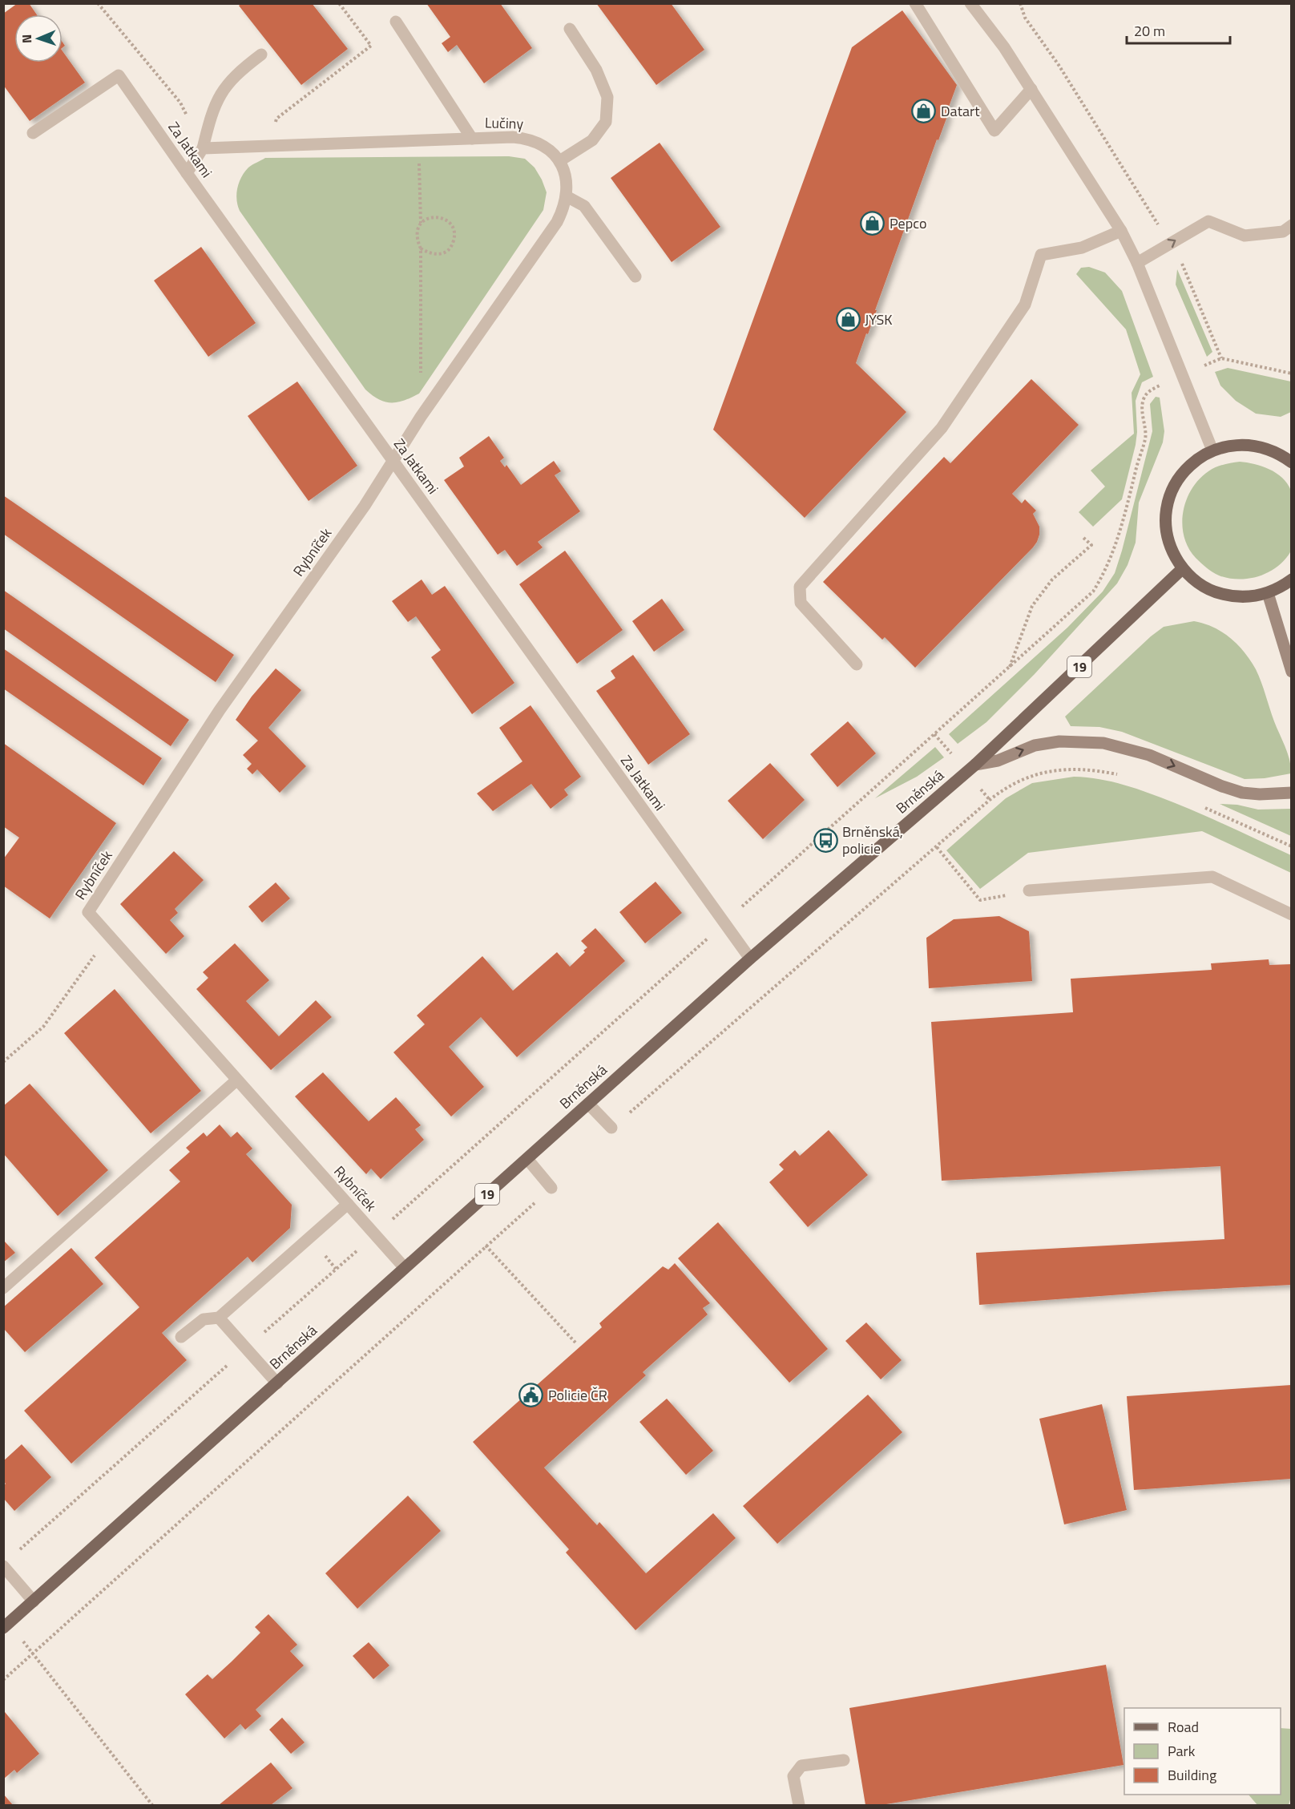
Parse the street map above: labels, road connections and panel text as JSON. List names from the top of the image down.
{
  "streets": {
    "main road": ["19", "Brněnská"],
    "street": ["Lučiny", "Za Jatkami", "Rybníček"]
  },
  "crossings": [
    ["Za Jatkami", "Rybníček"],
    ["Za Jatkami", "Brněnská"],
    ["Rybníček", "Brněnská"]
  ],
  "places": {
    "shop": ["Datart", "Pepco", "JYSK"],
    "bus stop": ["Brněnská, policie"],
    "public building": ["Policie ČR"]
  },
  "legend": ["Road", "Park", "Building"],
  "scale_bar": "20 m",
  "north": "left"
}
